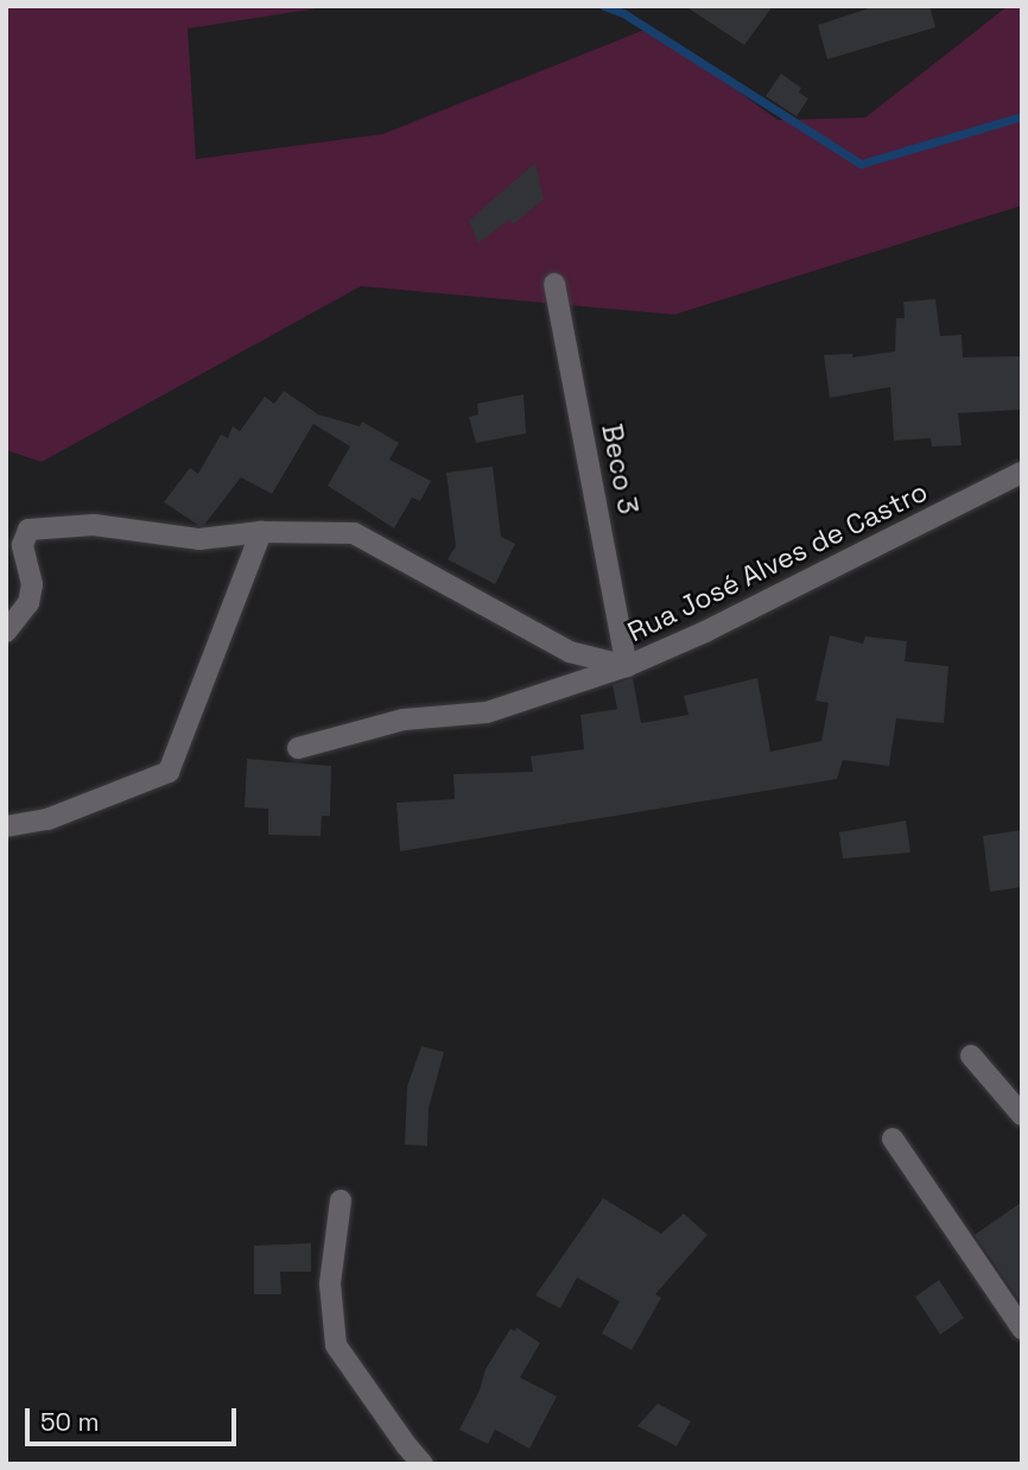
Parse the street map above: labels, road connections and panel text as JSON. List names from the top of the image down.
{
  "streets": {
    "street": ["Beco 3", "Rua José Alves de Castro"]
  },
  "crossings": [
    ["Beco 3", "Rua José Alves de Castro"]
  ],
  "scale_bar": "50 m"
}
